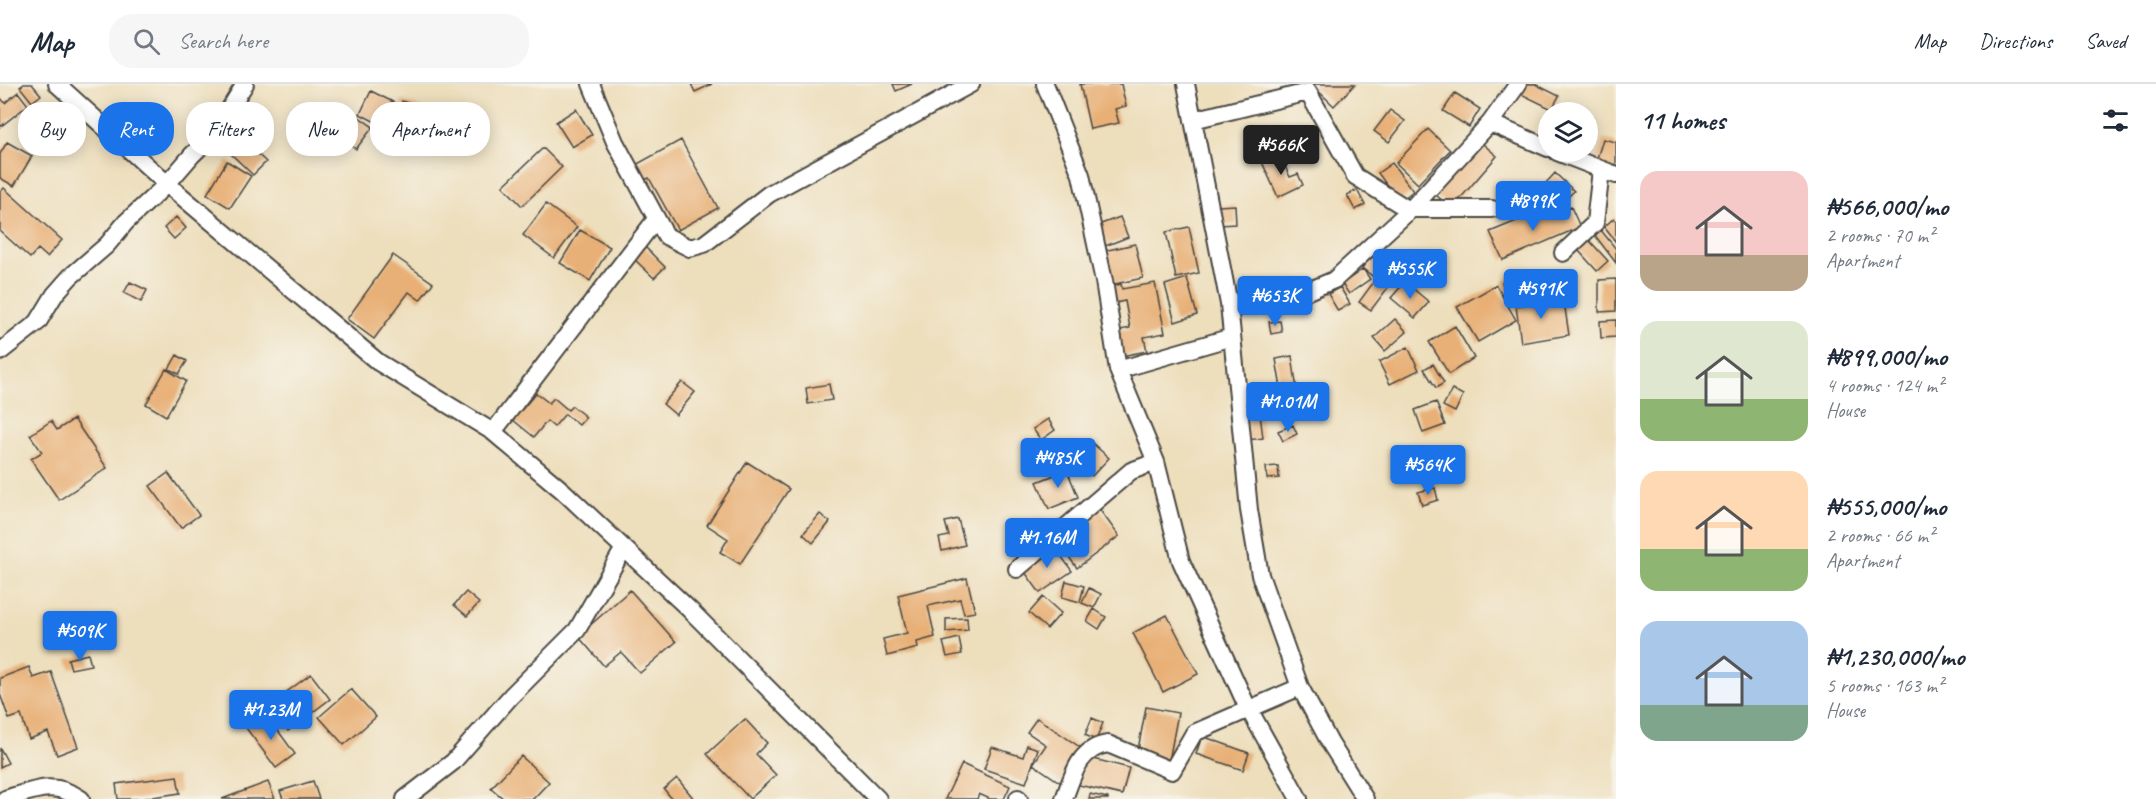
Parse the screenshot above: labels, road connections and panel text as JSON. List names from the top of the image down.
{
  "page": {
    "header": "Map",
    "search": "Search here",
    "nav": ["Map", "Directions", "Saved"],
    "heading": "11 homes",
    "chip": [
      "Buy",
      "Rent",
      "Filters",
      "New",
      "Apartment"
    ],
    "price": [
      "₦566K",
      "₦899K",
      "₦555K",
      "₦591K",
      "₦653K",
      "₦1.01M",
      "₦485K",
      "₦564K",
      "₦1.16M",
      "₦509K",
      "₦1.23M"
    ],
    "list": [
      {
        "name": "₦566,000/mo",
        "note": "2 rooms · 70 m² · Apartment"
      },
      {
        "name": "₦899,000/mo",
        "note": "4 rooms · 124 m² · House"
      },
      {
        "name": "₦555,000/mo",
        "note": "2 rooms · 66 m² · Apartment"
      },
      {
        "name": "₦1,230,000/mo",
        "note": "5 rooms · 163 m² · House"
      }
    ]
  }
}
